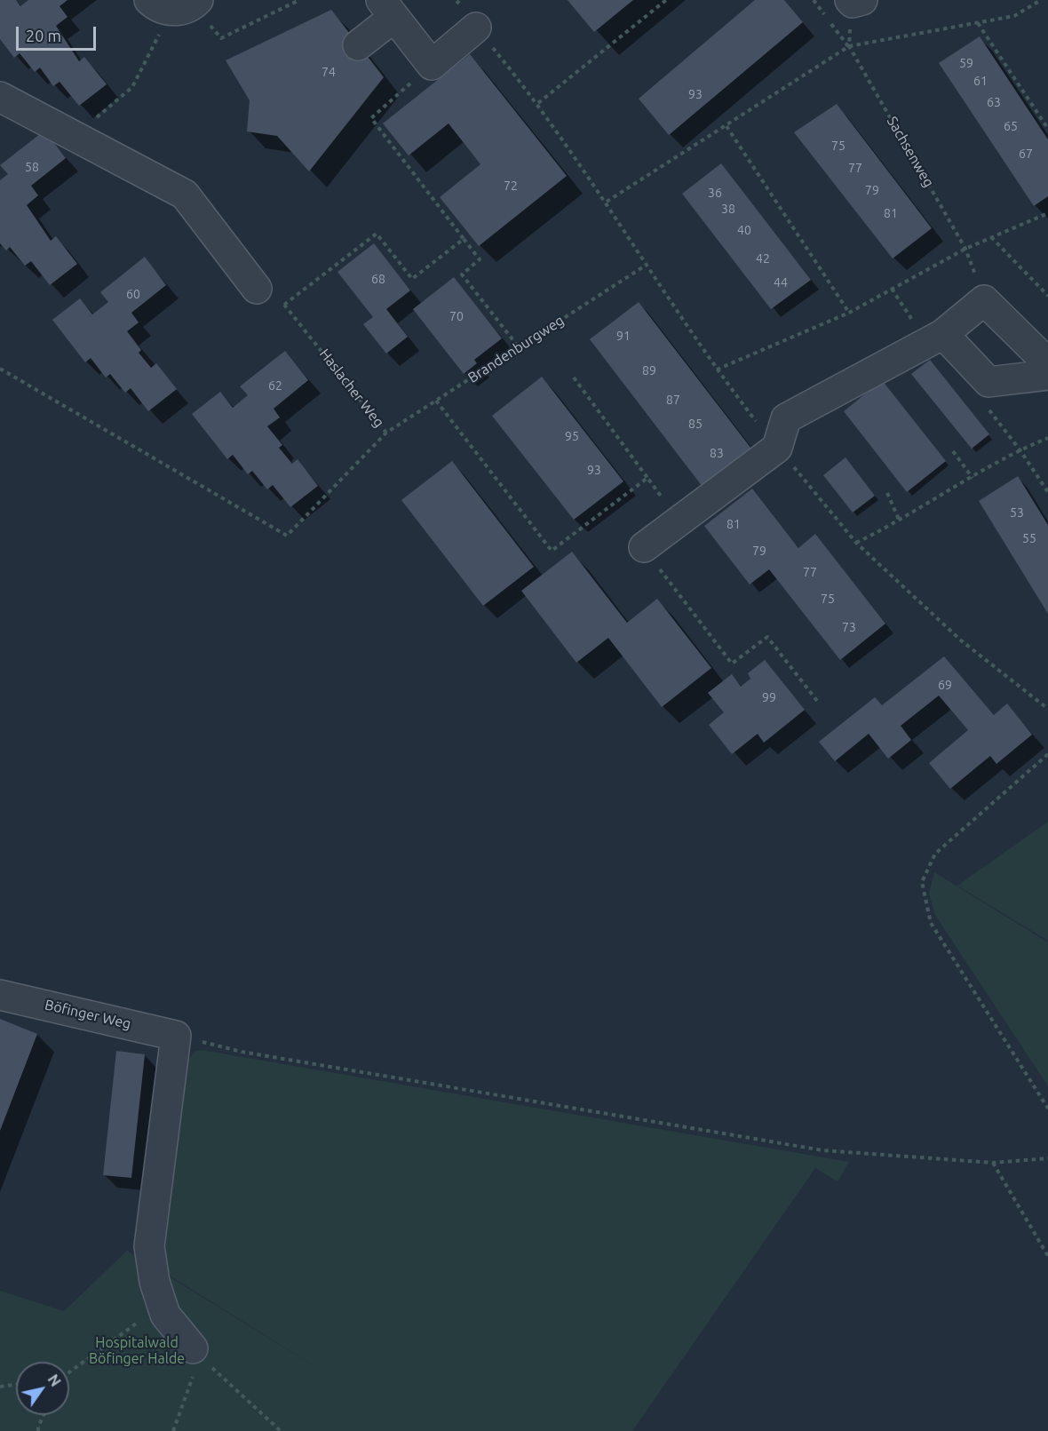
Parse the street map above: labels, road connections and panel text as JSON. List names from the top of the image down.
{
  "streets": {
    "street": ["Böfinger Weg"],
    "path": ["Sachsenweg", "Brandenburgweg", "Haslacher Weg"]
  },
  "crossings": [
    ["Brandenburgweg", "Haslacher Weg"]
  ],
  "parks": ["Hospitalwald Böfinger Halde"],
  "house_numbers": [
    "59",
    "74",
    "61",
    "93",
    "63",
    "65",
    "75",
    "67",
    "58",
    "77",
    "72",
    "79",
    "36",
    "38",
    "81",
    "40",
    "42",
    "68",
    "44",
    "60",
    "70",
    "91",
    "89",
    "62",
    "87",
    "85",
    "95",
    "83",
    "93",
    "53",
    "81",
    "55",
    "79",
    "77",
    "75",
    "73",
    "69",
    "99"
  ],
  "scale_bar": "20 m",
  "north": "top right"
}
